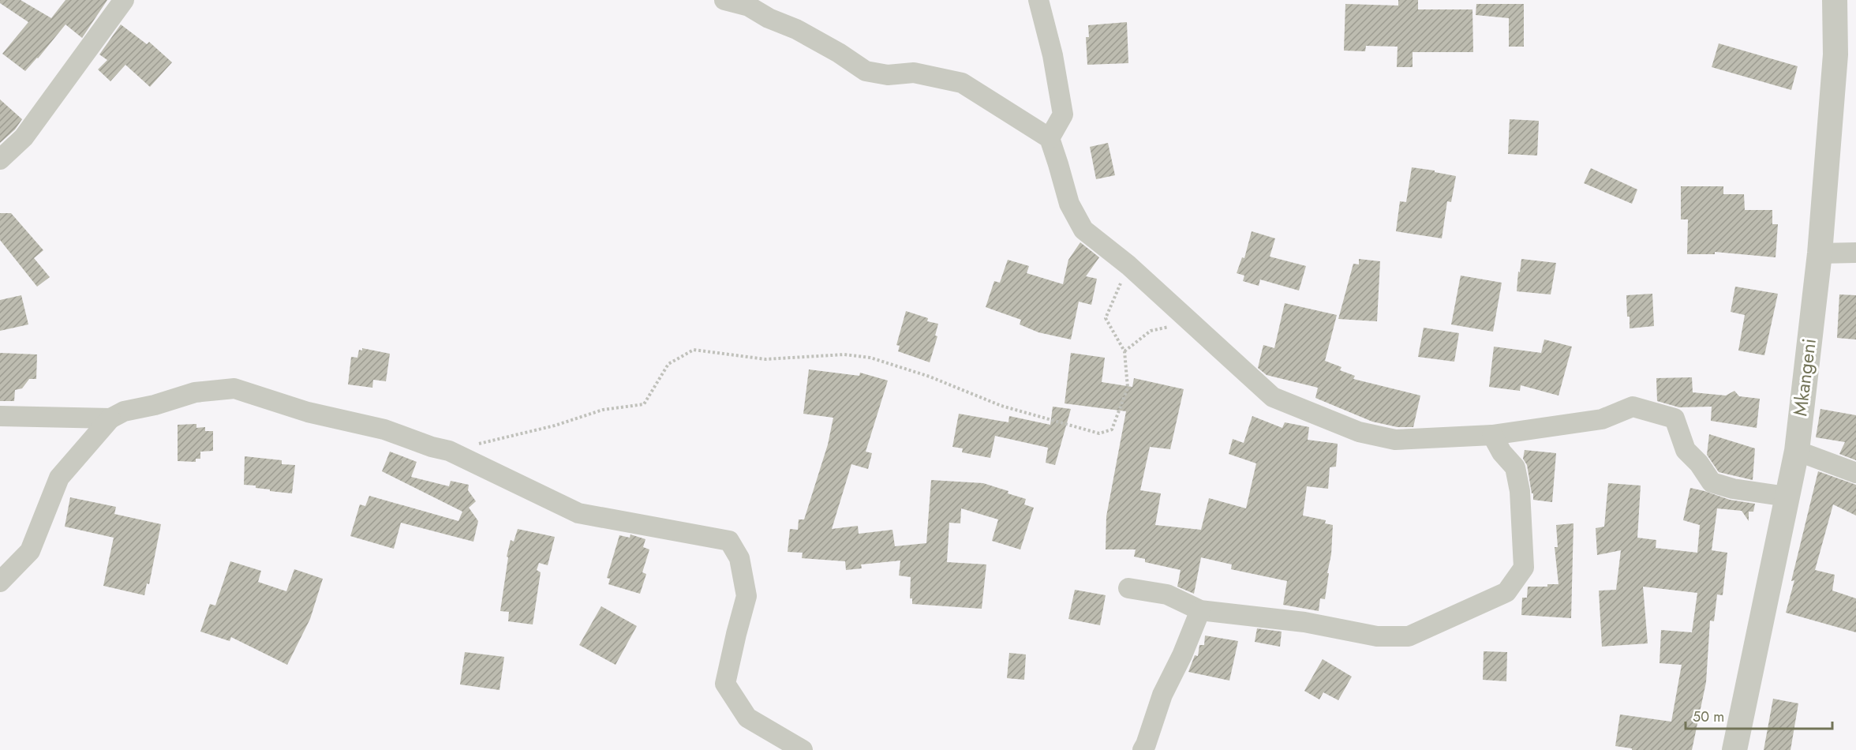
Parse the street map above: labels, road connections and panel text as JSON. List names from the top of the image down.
{
  "streets": {
    "street": ["Mkangeni"]
  },
  "scale_bar": "50 m"
}
